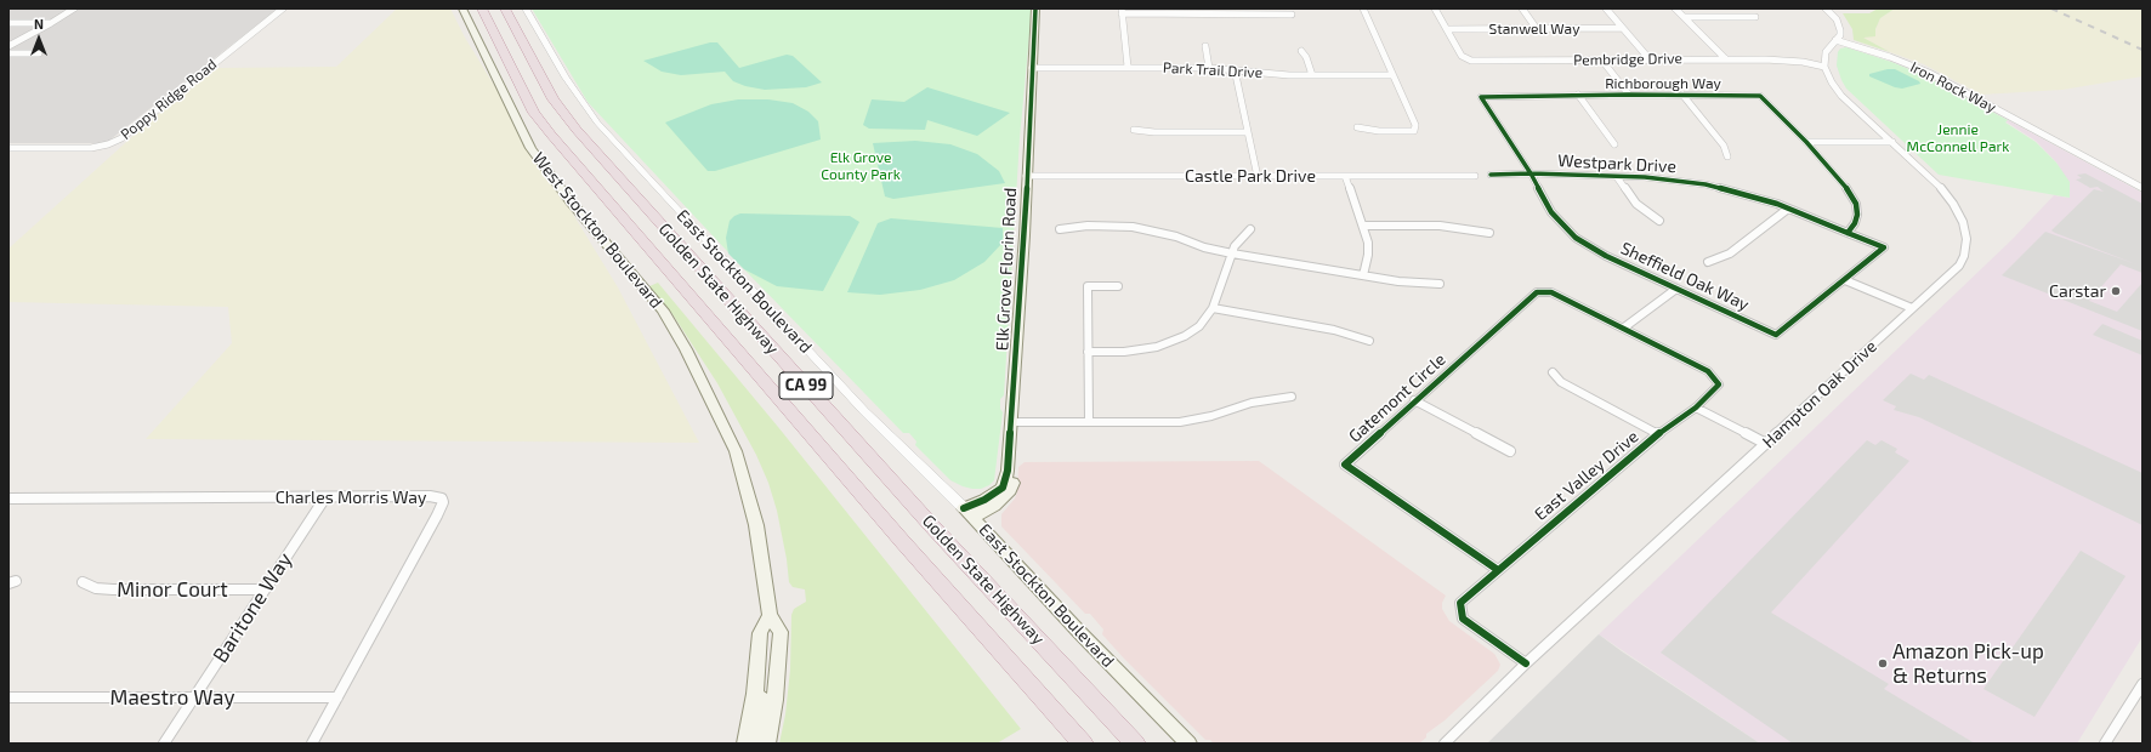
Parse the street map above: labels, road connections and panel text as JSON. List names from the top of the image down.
{
  "streets": {
    "highway": ["Golden State Highway", "CA 99"],
    "main road": ["West Stockton Boulevard", "Elk Grove Florin Road", "East Stockton Boulevard"],
    "street": [
      "Stanwell Way",
      "Pembridge Drive",
      "Park Trail Drive",
      "Richborough Way",
      "Iron Rock Way",
      "Poppy Ridge Road",
      "Westpark Drive",
      "Castle Park Drive",
      "Sheffield Oak Way",
      "Hampton Oak Drive",
      "Gatemont Circle",
      "East Valley Drive",
      "Charles Morris Way",
      "Minor Court",
      "Baritone Way",
      "Maestro Way"
    ]
  },
  "crossings": [
    ["Stanwell Way", "Pembridge Drive"],
    ["Pembridge Drive", "Hampton Oak Drive"],
    ["Park Trail Drive", "Elk Grove Florin Road"],
    ["Richborough Way", "Westpark Drive"],
    ["Richborough Way", "Sheffield Oak Way"],
    ["Westpark Drive", "Sheffield Oak Way"],
    ["Castle Park Drive", "Elk Grove Florin Road"],
    ["Elk Grove Florin Road", "East Stockton Boulevard"],
    ["Hampton Oak Drive", "East Valley Drive"],
    ["Gatemont Circle", "East Valley Drive"],
    ["Charles Morris Way", "Baritone Way"],
    ["Charles Morris Way", "Maestro Way"],
    ["Minor Court", "Baritone Way"],
    ["Baritone Way", "Maestro Way"]
  ],
  "parks": ["Jennie McConnell Park", "Elk Grove County Park"],
  "places": ["Carstar", "Amazon Pick-up & Returns"],
  "north": "top"
}
